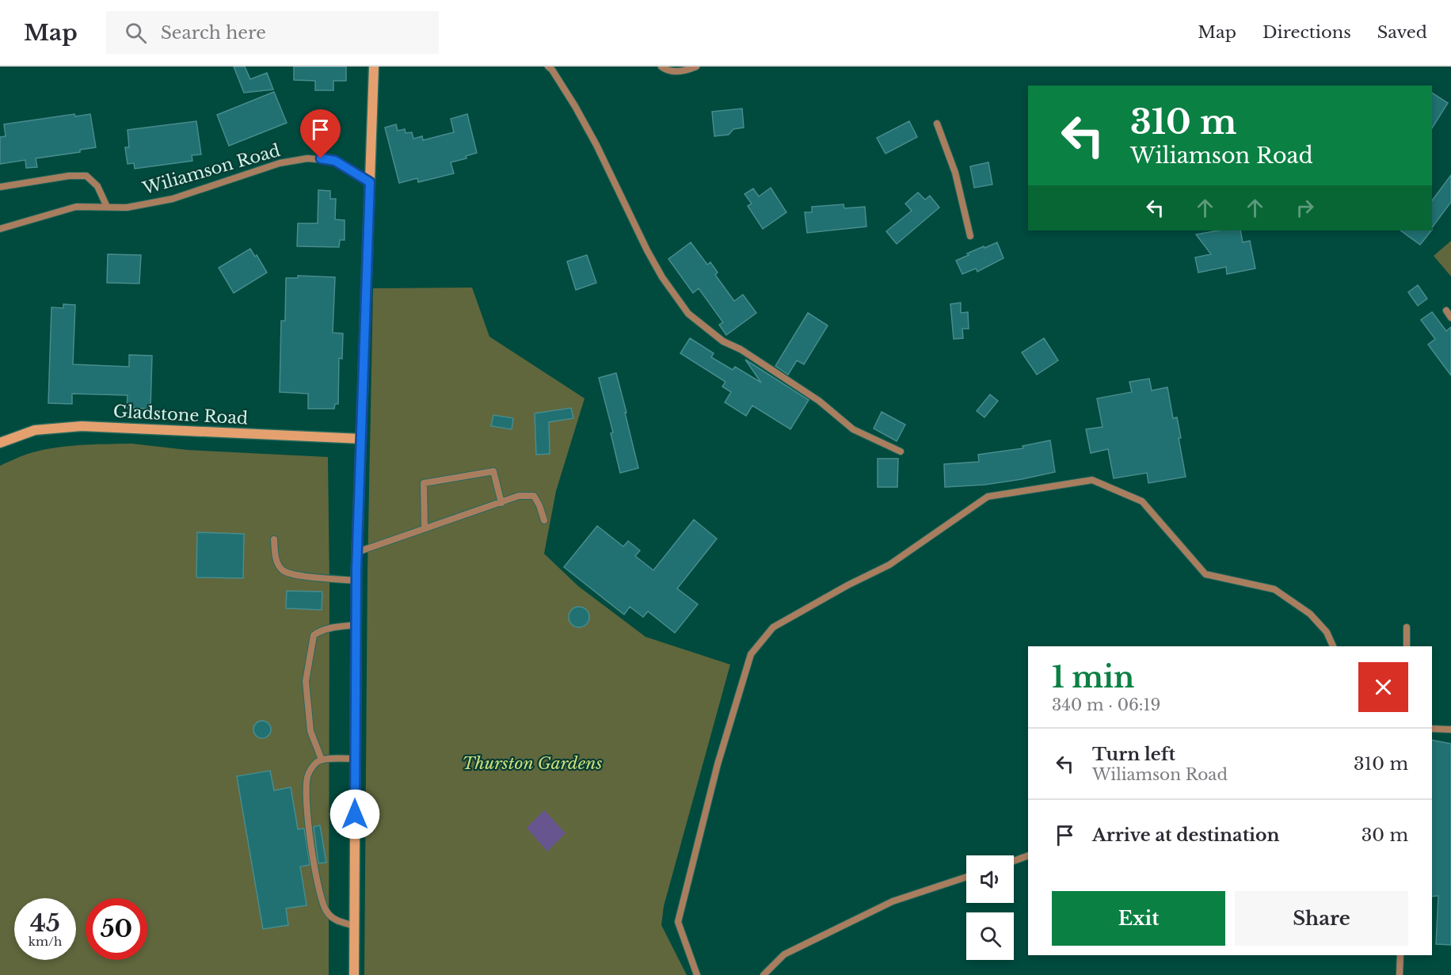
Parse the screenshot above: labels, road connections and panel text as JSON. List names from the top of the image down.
{
  "streets": {
    "main road": ["Gladstone Road"],
    "lane": ["Wiliamson Road"]
  },
  "parks": ["Thurston Gardens"],
  "page": {
    "header": "Map",
    "search": "Search here",
    "nav": ["Map", "Directions", "Saved"],
    "turn": ["310 m", "Wiliamson Road"],
    "heading": ["1 min", "340 m · 06:19"],
    "list": [
      {
        "name": "Turn left",
        "note": "Wiliamson Road",
        "value": "310 m"
      },
      {
        "name": "Arrive at destination",
        "value": "30 m"
      }
    ],
    "buttons": ["Exit", "Share"],
    "speed": "45 km/h",
    "limit": "50"
  }
}
